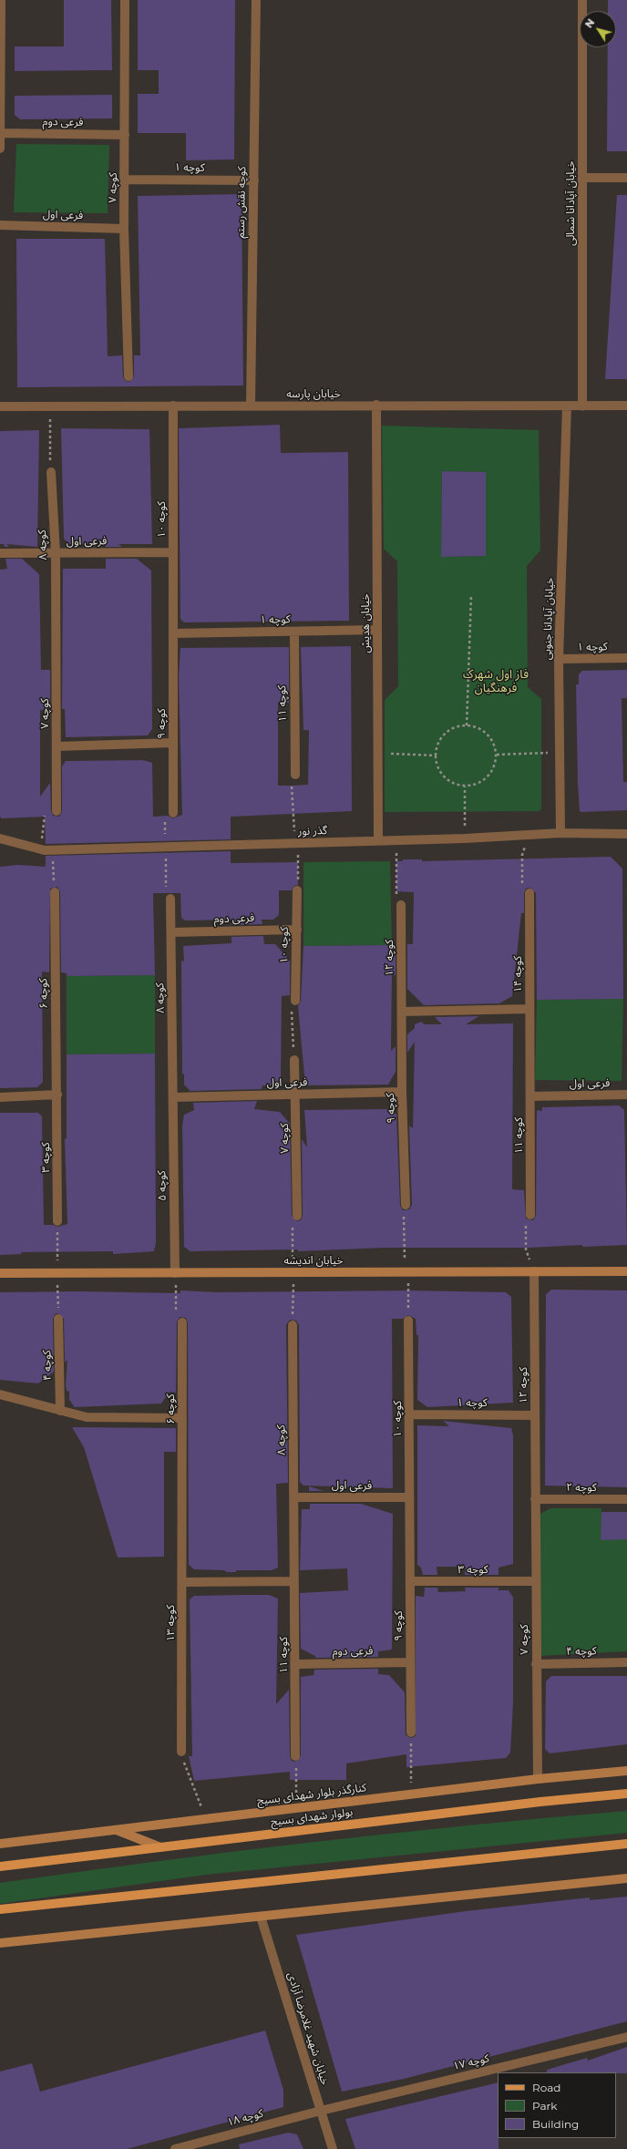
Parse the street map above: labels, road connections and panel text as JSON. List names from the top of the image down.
{
  "streets": {
    "main road": ["بولوار شهدای بسیج"],
    "street": [
      "فرعی دوم",
      "کوچه ۱",
      "کوچه ۷",
      "کوچه نقش رستم",
      "خیابان آپادانا شمالی",
      "فرعی اول",
      "خیابان پارسه",
      "کوچه ۱۰",
      "کوچه ۸",
      "خیابان آپادانا جنوبی",
      "خیابان هدیش",
      "کوچه ۱۱",
      "کوچه ۹",
      "گذر نور",
      "کوچه ۱۲",
      "کوچه ۱۴",
      "کوچه ۶",
      "کوچه ۳",
      "کوچه ۵",
      "خیابان اندیشه",
      "کوچه ۴",
      "کوچه ۲",
      "کوچه ۱۳",
      "کنارگذر بلوار شهدای بسیج",
      "خیابان شهید غلامرضا آزادی",
      "کوچه ۱۷",
      "کوچه ۱۸"
    ]
  },
  "crossings": [
    ["فرعی دوم", "کوچه ۷"],
    ["فرعی دوم", "کوچه ۱۰"],
    ["فرعی دوم", "کوچه ۸"],
    ["فرعی دوم", "کوچه ۱۱"],
    ["فرعی دوم", "کوچه ۹"],
    ["کوچه ۱", "کوچه ۷"],
    ["کوچه ۱", "کوچه نقش رستم"],
    ["کوچه ۱", "کوچه ۱۰"],
    ["کوچه ۱", "خیابان آپادانا جنوبی"],
    ["کوچه ۱", "خیابان هدیش"],
    ["کوچه ۱", "کوچه ۱۱"],
    ["کوچه ۱", "کوچه ۹"],
    ["کوچه ۱", "کوچه ۱۲"],
    ["کوچه ۷", "فرعی اول"],
    ["کوچه ۷", "کوچه ۸"],
    ["کوچه ۷", "کوچه ۱۲"],
    ["کوچه ۷", "کوچه ۳"],
    ["کوچه ۷", "کوچه ۴"],
    ["کوچه ۷", "کوچه ۲"],
    ["کوچه ۷", "کنارگذر بلوار شهدای بسیج"],
    ["کوچه نقش رستم", "خیابان پارسه"],
    ["خیابان آپادانا شمالی", "خیابان پارسه"],
    ["فرعی اول", "کوچه ۱۰"],
    ["فرعی اول", "کوچه ۸"],
    ["فرعی اول", "کوچه ۱۱"],
    ["فرعی اول", "کوچه ۹"],
    ["فرعی اول", "کوچه ۵"],
    ["خیابان پارسه", "کوچه ۱۰"],
    ["خیابان پارسه", "خیابان آپادانا جنوبی"],
    ["خیابان پارسه", "خیابان هدیش"],
    ["کوچه ۱۰", "کوچه ۹"],
    ["کوچه ۸", "کوچه ۱۱"],
    ["کوچه ۸", "کوچه ۵"],
    ["خیابان آپادانا جنوبی", "گذر نور"],
    ["خیابان هدیش", "گذر نور"],
    ["کوچه ۱۱", "کوچه ۱۴"],
    ["کوچه ۹", "کوچه ۱۲"],
    ["کوچه ۹", "کوچه ۳"],
    ["کوچه ۱۲", "خیابان اندیشه"],
    ["کوچه ۱۲", "کوچه ۲"],
    ["کوچه ۶", "کوچه ۳"],
    ["کوچه ۶", "کوچه ۱۳"],
    ["کوچه ۵", "خیابان اندیشه"],
    ["خیابان شهید غلامرضا آزادی", "کوچه ۱۷"],
    ["خیابان شهید غلامرضا آزادی", "کوچه ۱۸"],
    ["کوچه ۱۷", "کوچه ۱۸"]
  ],
  "districts": ["فاز اول شهرک فرهنگیان"],
  "legend": ["Road", "Park", "Building"],
  "north": "top left"
}
